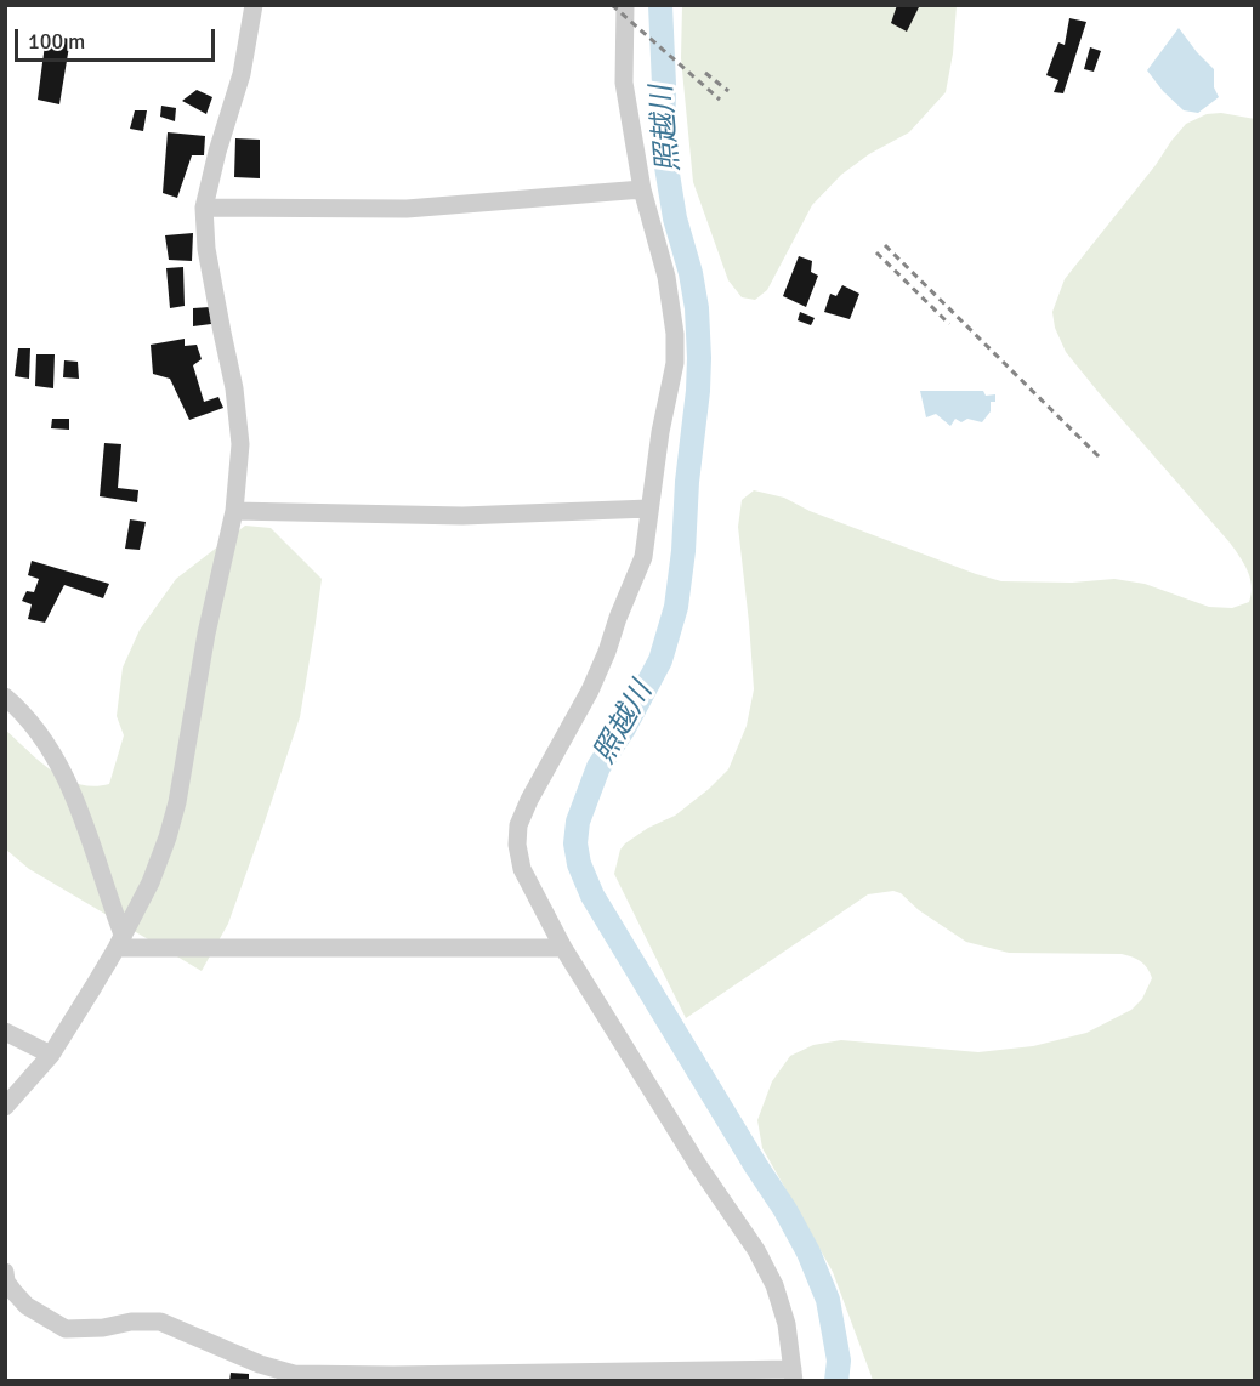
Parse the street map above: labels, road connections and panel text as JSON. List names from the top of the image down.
{
  "water": ["照越川"],
  "scale_bar": "100 m"
}
